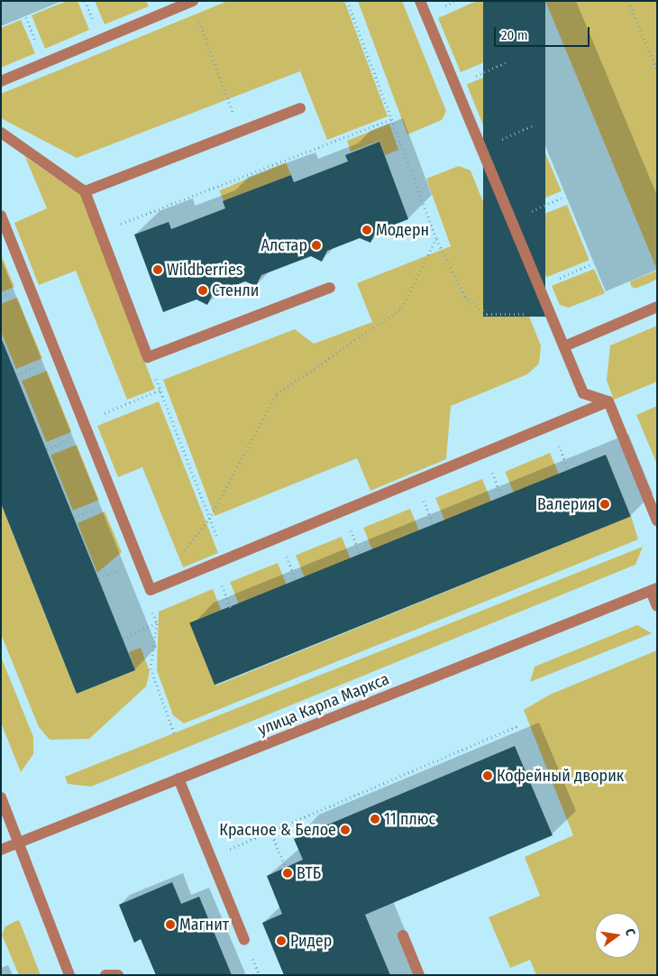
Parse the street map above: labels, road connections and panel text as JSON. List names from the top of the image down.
{
  "streets": {
    "street": ["улица Карла Маркса"]
  },
  "places": [
    "Модерн",
    "Алстар",
    "Wildberries",
    "Стенли",
    "Валерия",
    "Кофейный дворик",
    "11 плюс",
    "Красное & Белое",
    "ВТБ",
    "Магнит",
    "Ридер"
  ],
  "scale_bar": "20 m",
  "north": "right"
}
